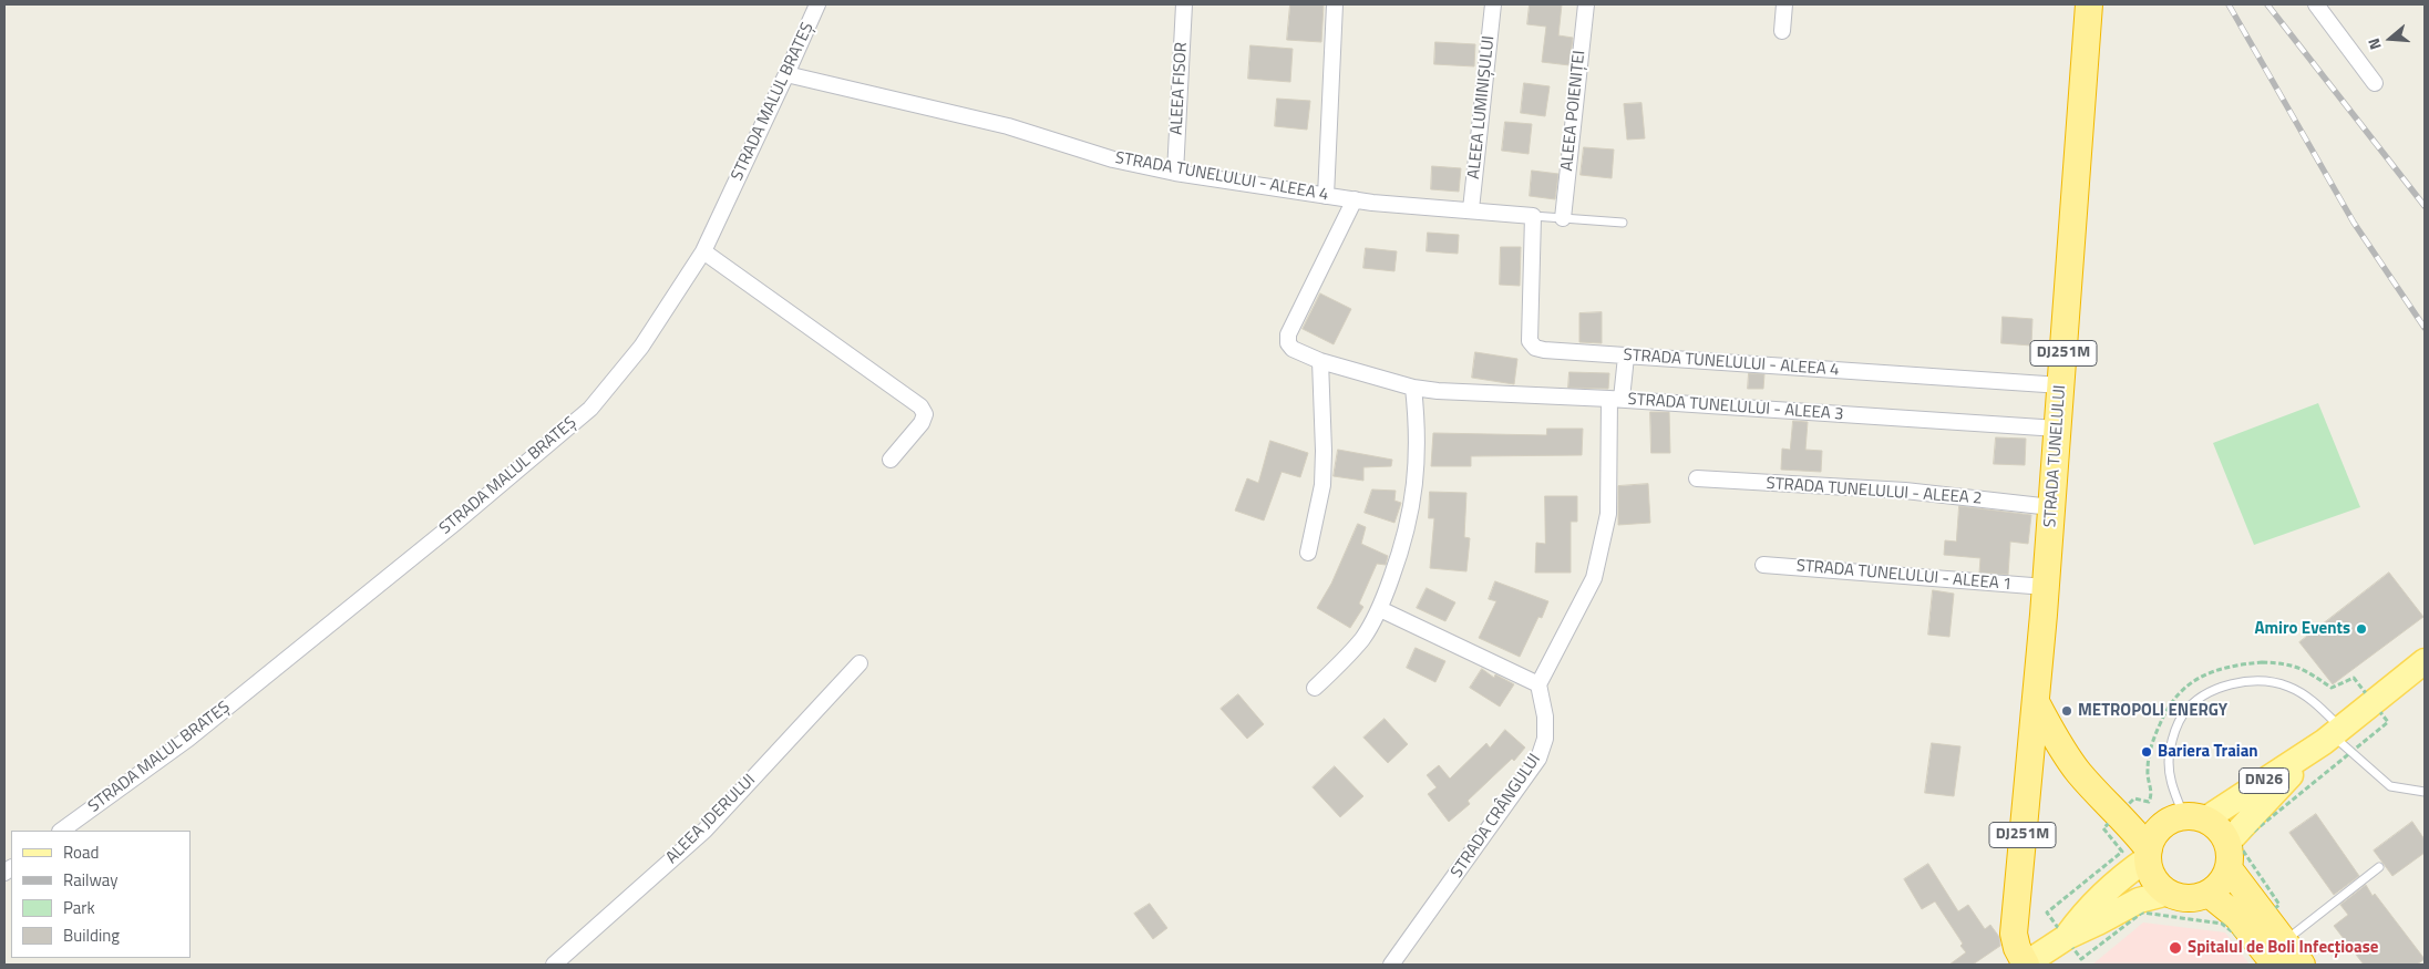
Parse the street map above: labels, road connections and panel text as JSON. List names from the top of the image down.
{
  "streets": {
    "highway": ["DJ251M", "STRADA TUNELULUI", "DN26"],
    "street": [
      "ALEEA FISOR",
      "STRADA MALUL BRATEȘ",
      "ALEEA LUMINIȘULUI",
      "ALEEA POIENIȚEI",
      "STRADA TUNELULUI - ALEEA 4",
      "STRADA TUNELULUI - ALEEA 3",
      "STRADA TUNELULUI - ALEEA 2",
      "STRADA TUNELULUI - ALEEA 1",
      "STRADA CRÂNGULUI",
      "ALEEA JDERULUI"
    ]
  },
  "crossings": [
    ["ALEEA FISOR", "STRADA TUNELULUI - ALEEA 4"],
    ["STRADA MALUL BRATEȘ", "STRADA TUNELULUI - ALEEA 4"],
    ["ALEEA LUMINIȘULUI", "STRADA TUNELULUI - ALEEA 4"],
    ["ALEEA POIENIȚEI", "STRADA TUNELULUI - ALEEA 4"],
    ["STRADA TUNELULUI - ALEEA 4", "STRADA TUNELULUI - ALEEA 3"],
    ["STRADA TUNELULUI - ALEEA 4", "STRADA TUNELULUI"],
    ["DJ251M", "STRADA TUNELULUI"],
    ["DJ251M", "DN26"],
    ["STRADA TUNELULUI - ALEEA 3", "STRADA TUNELULUI"],
    ["STRADA TUNELULUI", "STRADA TUNELULUI - ALEEA 2"],
    ["STRADA TUNELULUI", "STRADA TUNELULUI - ALEEA 1"]
  ],
  "places": [
    "Amiro Events",
    "METROPOLI ENERGY",
    "Bariera Traian",
    "Spitalul de Boli Infecțioase"
  ],
  "legend": [
    "Road",
    "Railway",
    "Park",
    "Building"
  ],
  "north": "left"
}
